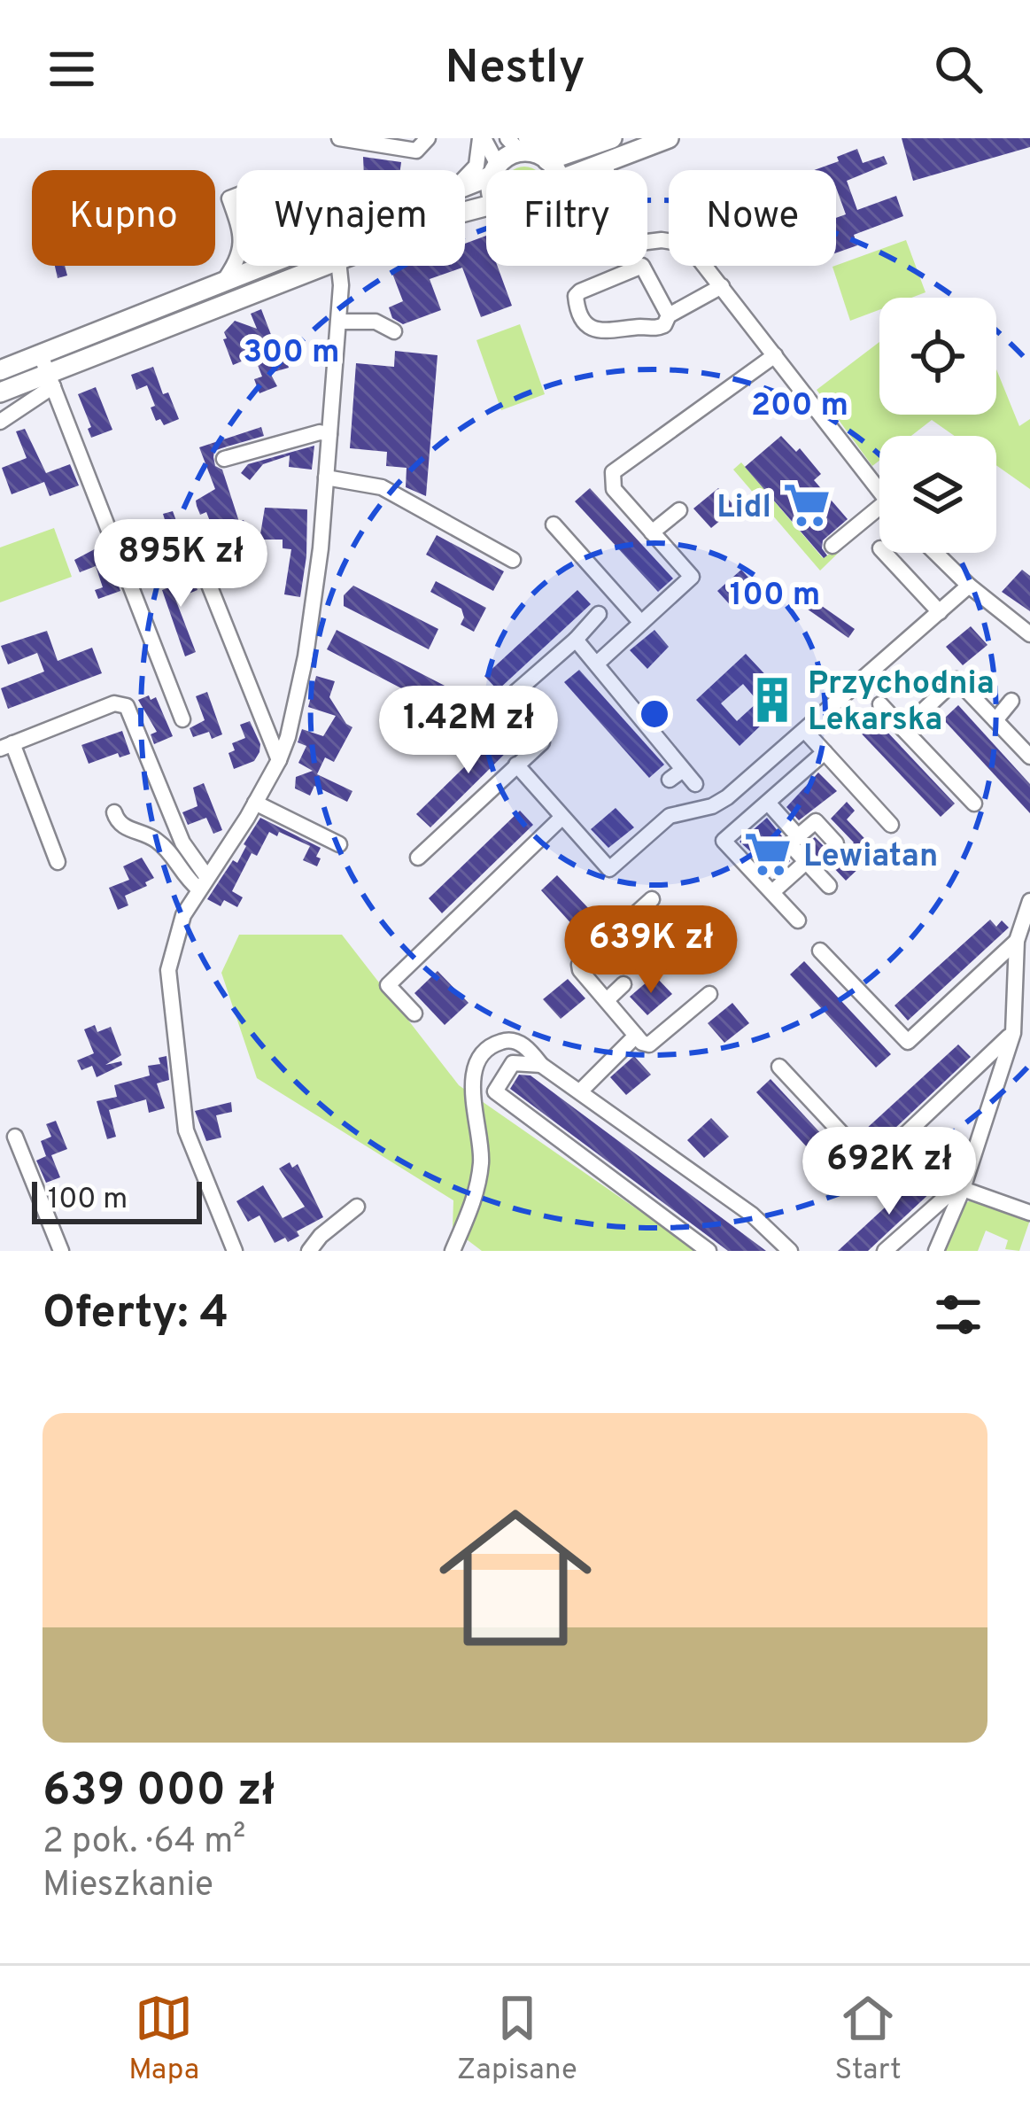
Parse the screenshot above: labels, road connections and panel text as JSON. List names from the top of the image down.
{
  "places": {
    "supermarket": ["Lidl", "Lewiatan"],
    "building": ["Przychodnia Lekarska"]
  },
  "scale_bar": "100 m",
  "page": {
    "header": "Nestly",
    "chip": [
      "Kupno",
      "Wynajem",
      "Filtry",
      "Nowe"
    ],
    "price": [
      "895K zł",
      "1.42M zł",
      "639K zł",
      "692K zł"
    ],
    "scale": "100 m",
    "heading": "Oferty: 4",
    "list": [
      {
        "name": "639 000 zł",
        "note": "2 pok. · 64 m² · Mieszkanie"
      }
    ],
    "tabs": ["Mapa", "Zapisane", "Start"]
  },
  "rings": ["300 m", "200 m", "100 m"]
}
